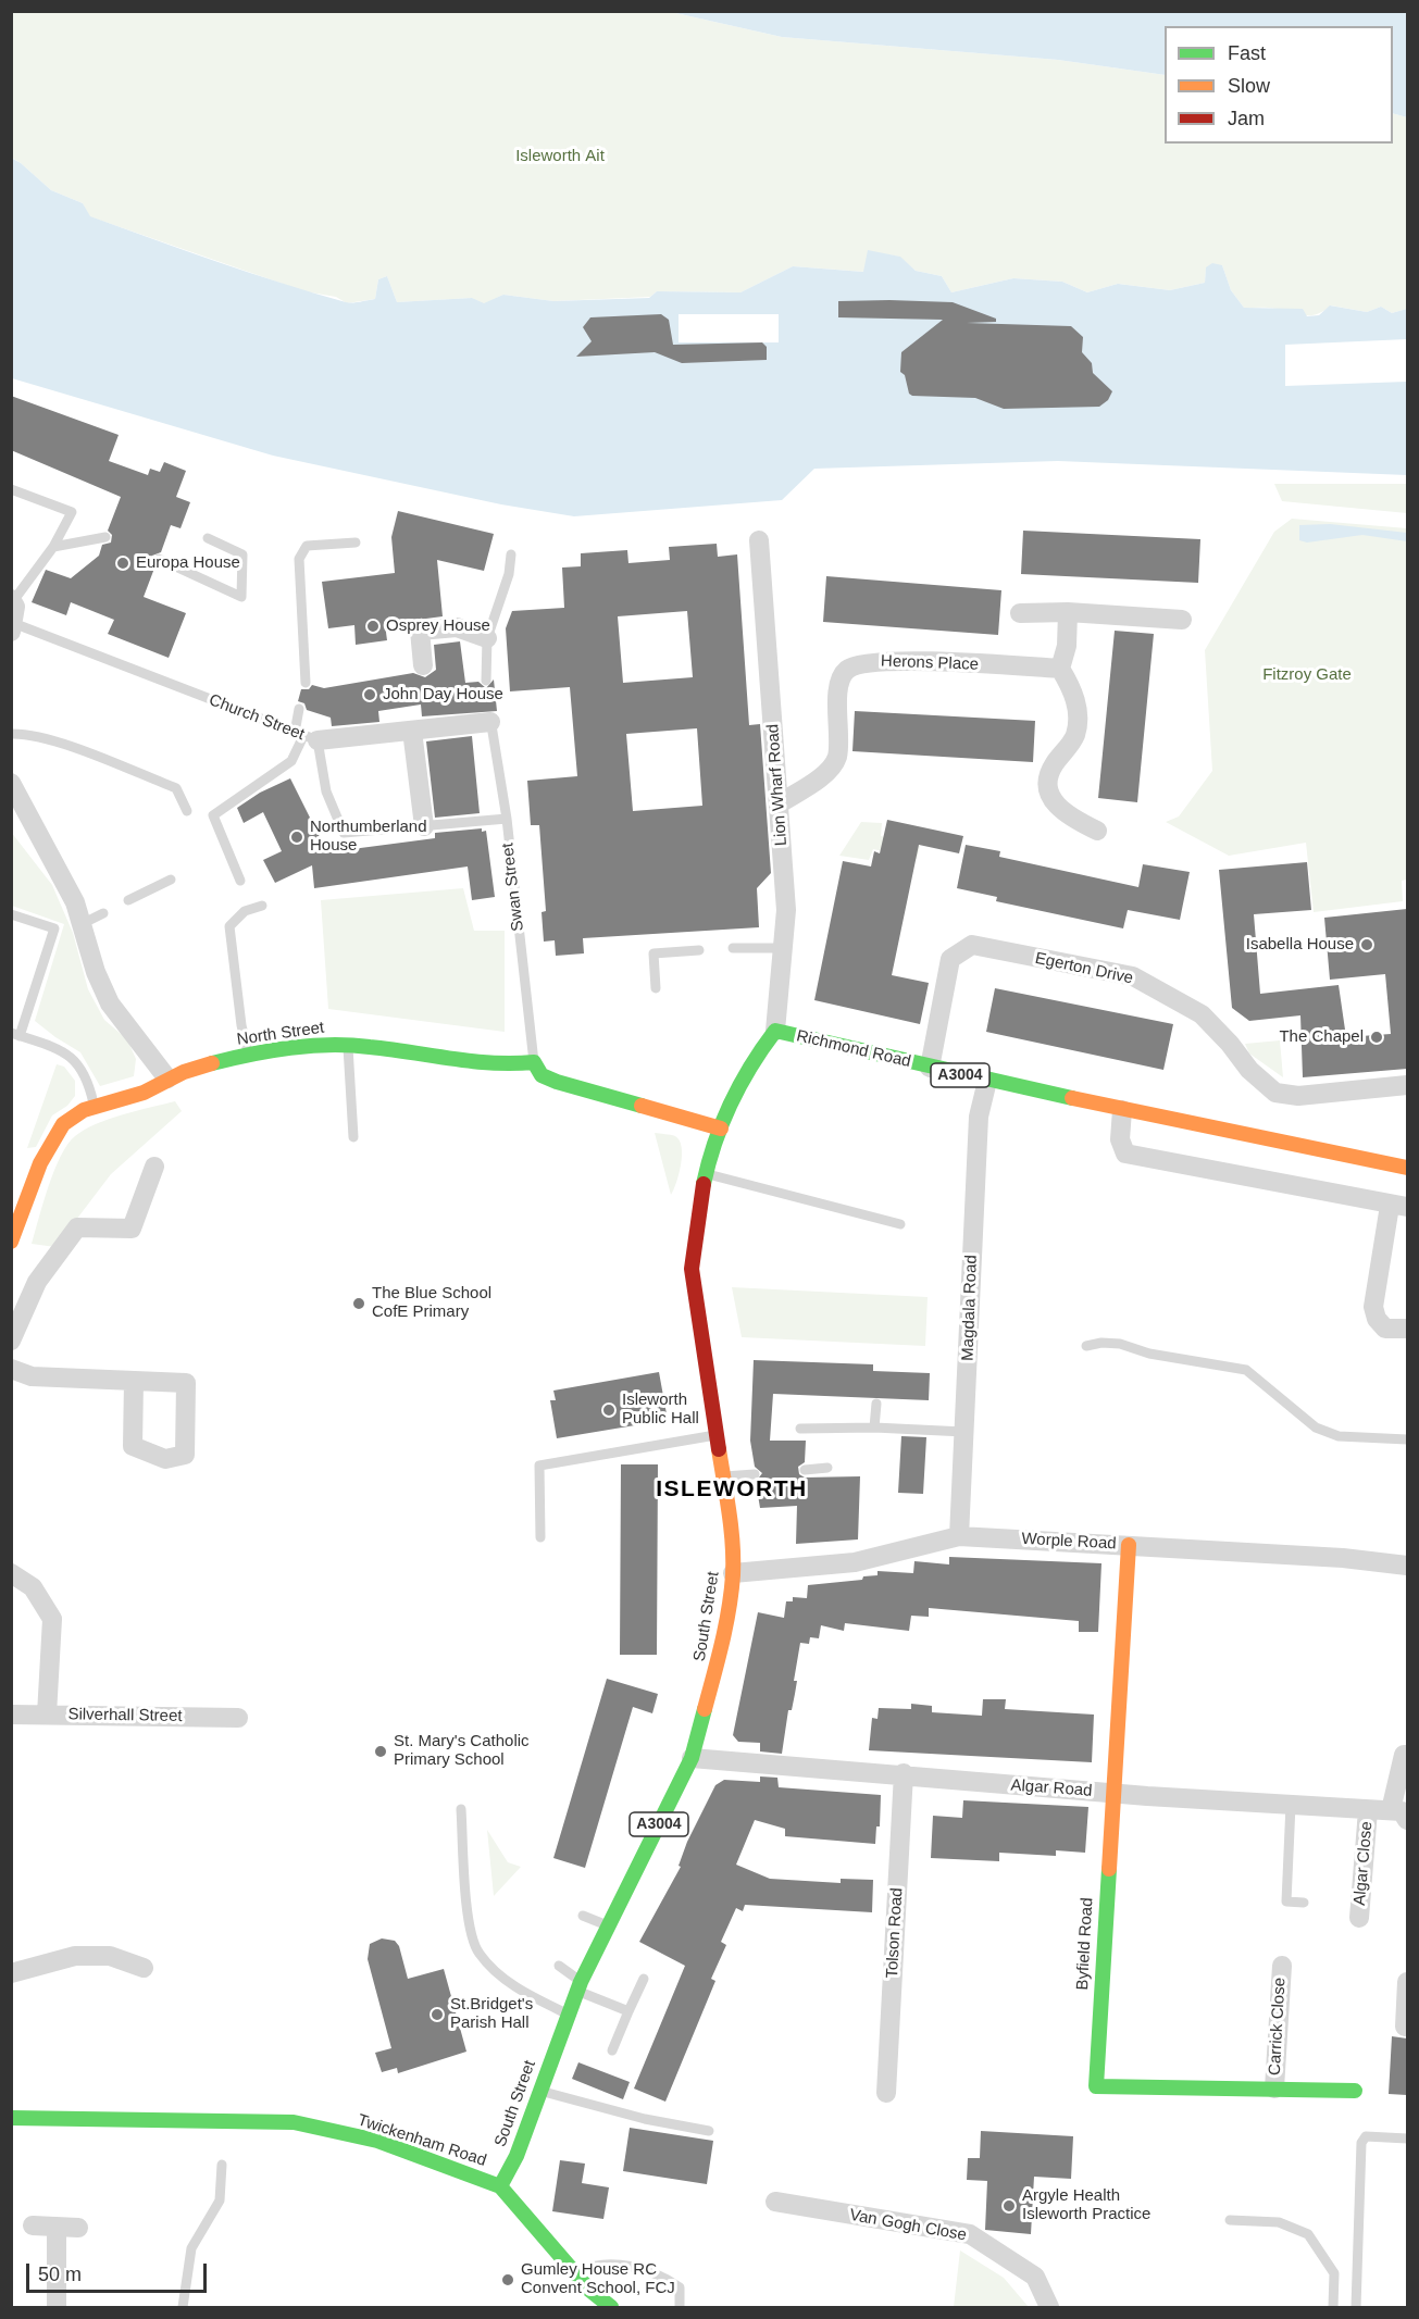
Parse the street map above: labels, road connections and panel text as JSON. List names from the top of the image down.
{
  "streets": {
    "main road": [
      "North Street",
      "Richmond Road",
      "A3004",
      "South Street",
      "Byfield Road",
      "Twickenham Road"
    ],
    "street": [
      "Herons Place",
      "Church Street",
      "Lion Wharf Road",
      "Egerton Drive",
      "Magdala Road",
      "Worple Road",
      "Silverhall Street",
      "Algar Road",
      "Algar Close",
      "Tolson Road",
      "Carrick Close",
      "Van Gogh Close"
    ],
    "lane": ["Swan Street"]
  },
  "crossings": [
    ["Herons Place", "Lion Wharf Road"],
    ["Church Street", "Swan Street"],
    ["Lion Wharf Road", "Richmond Road"],
    ["Lion Wharf Road", "South Street"],
    ["Swan Street", "North Street"],
    ["Egerton Drive", "Richmond Road"],
    ["Richmond Road", "Magdala Road"],
    ["Richmond Road", "South Street"],
    ["Magdala Road", "Worple Road"],
    ["Worple Road", "South Street"],
    ["Worple Road", "Byfield Road"],
    ["South Street", "Algar Road"],
    ["South Street", "Twickenham Road"],
    ["Algar Road", "Algar Close"],
    ["Algar Road", "Tolson Road"],
    ["Algar Road", "Byfield Road"],
    ["Byfield Road", "Carrick Close"]
  ],
  "districts": ["ISLEWORTH"],
  "parks": ["Isleworth Ait", "Fitzroy Gate"],
  "places": [
    "Europa House",
    "Osprey House",
    "John Day House",
    "Northumberland House",
    "Isabella House",
    "The Chapel",
    "The Blue School CofE Primary",
    "Isleworth Public Hall",
    "St. Mary's Catholic Primary School",
    "St.Bridget's Parish Hall",
    "Argyle Health Isleworth Practice",
    "Gumley House RC Convent School, FCJ"
  ],
  "legend": ["Fast", "Slow", "Jam"],
  "scale_bar": "50 m"
}
